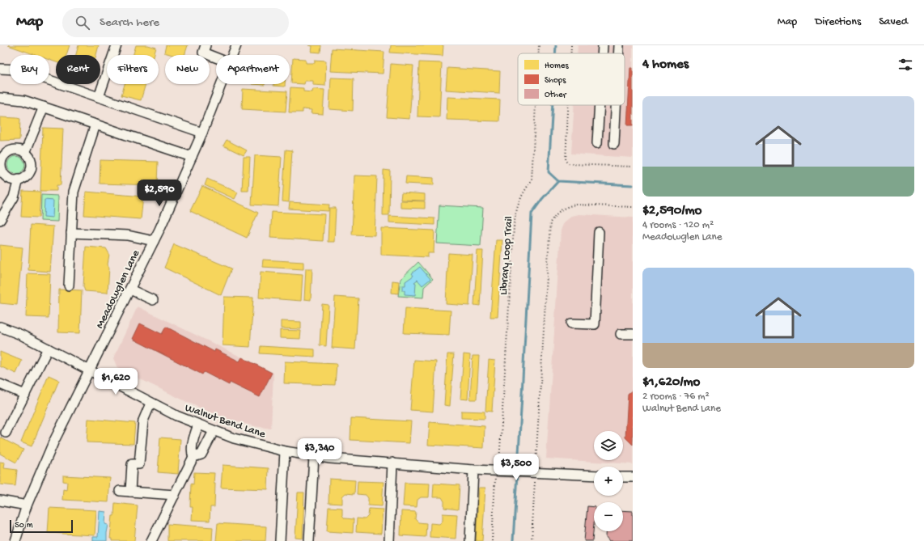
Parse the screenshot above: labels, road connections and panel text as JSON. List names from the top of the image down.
{
  "streets": {
    "street": ["Meadowglen Lane", "Walnut Bend Lane"],
    "path": ["Library Loop Trail"]
  },
  "crossings": [
    ["Library Loop Trail", "Walnut Bend Lane"],
    ["Meadowglen Lane", "Walnut Bend Lane"]
  ],
  "legend": ["Homes", "Shops", "Other"],
  "scale_bar": "50 m",
  "page": {
    "header": "Map",
    "search": "Search here",
    "nav": ["Map", "Directions", "Saved"],
    "heading": "4 homes",
    "chip": [
      "Buy",
      "Rent",
      "Filters",
      "New",
      "Apartment"
    ],
    "list": [
      {
        "name": "$2,590/mo",
        "note": "4 rooms · 120 m² · Meadowglen Lane"
      },
      {
        "name": "$1,620/mo",
        "note": "2 rooms · 76 m² · Walnut Bend Lane"
      }
    ],
    "price": [
      "$2,590",
      "$1,620",
      "$3,340",
      "$3,500"
    ],
    "map_buttons": ["+", "−"],
    "scale": "50 m"
  }
}
